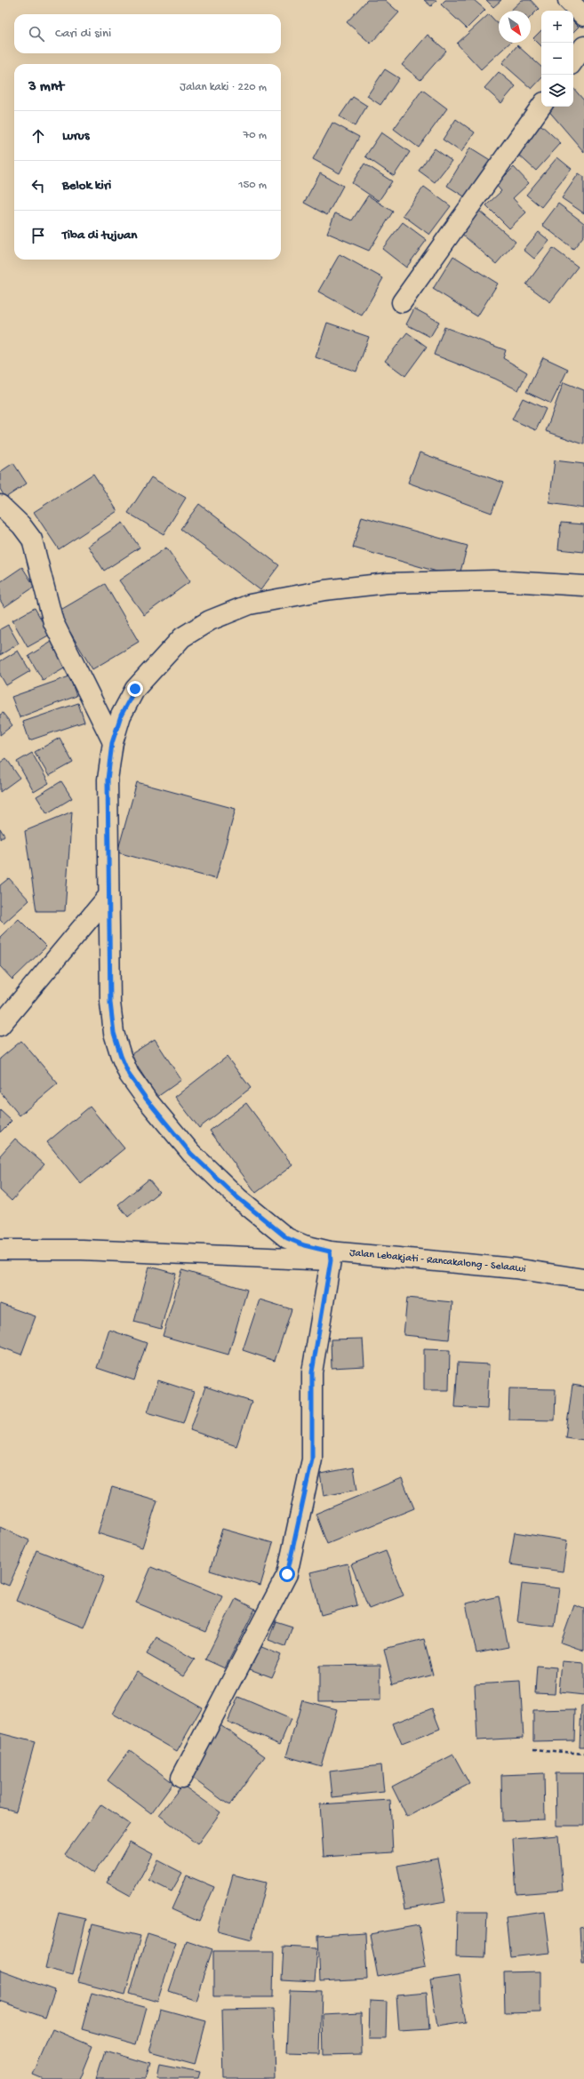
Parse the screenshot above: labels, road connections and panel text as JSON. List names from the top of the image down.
{
  "streets": {
    "street": ["Jalan Lebakjati - Rancakalong - Selaawi"]
  },
  "north": "bottom right",
  "page": {
    "map_buttons": ["+", "−"],
    "search": "Cari di sini",
    "heading": ["3 mnt", "Jalan kaki · 220 m"],
    "list": [
      ["Lurus", "70 m"],
      ["Belok kiri", "150 m"],
      "Tiba di tujuan"
    ]
  }
}
